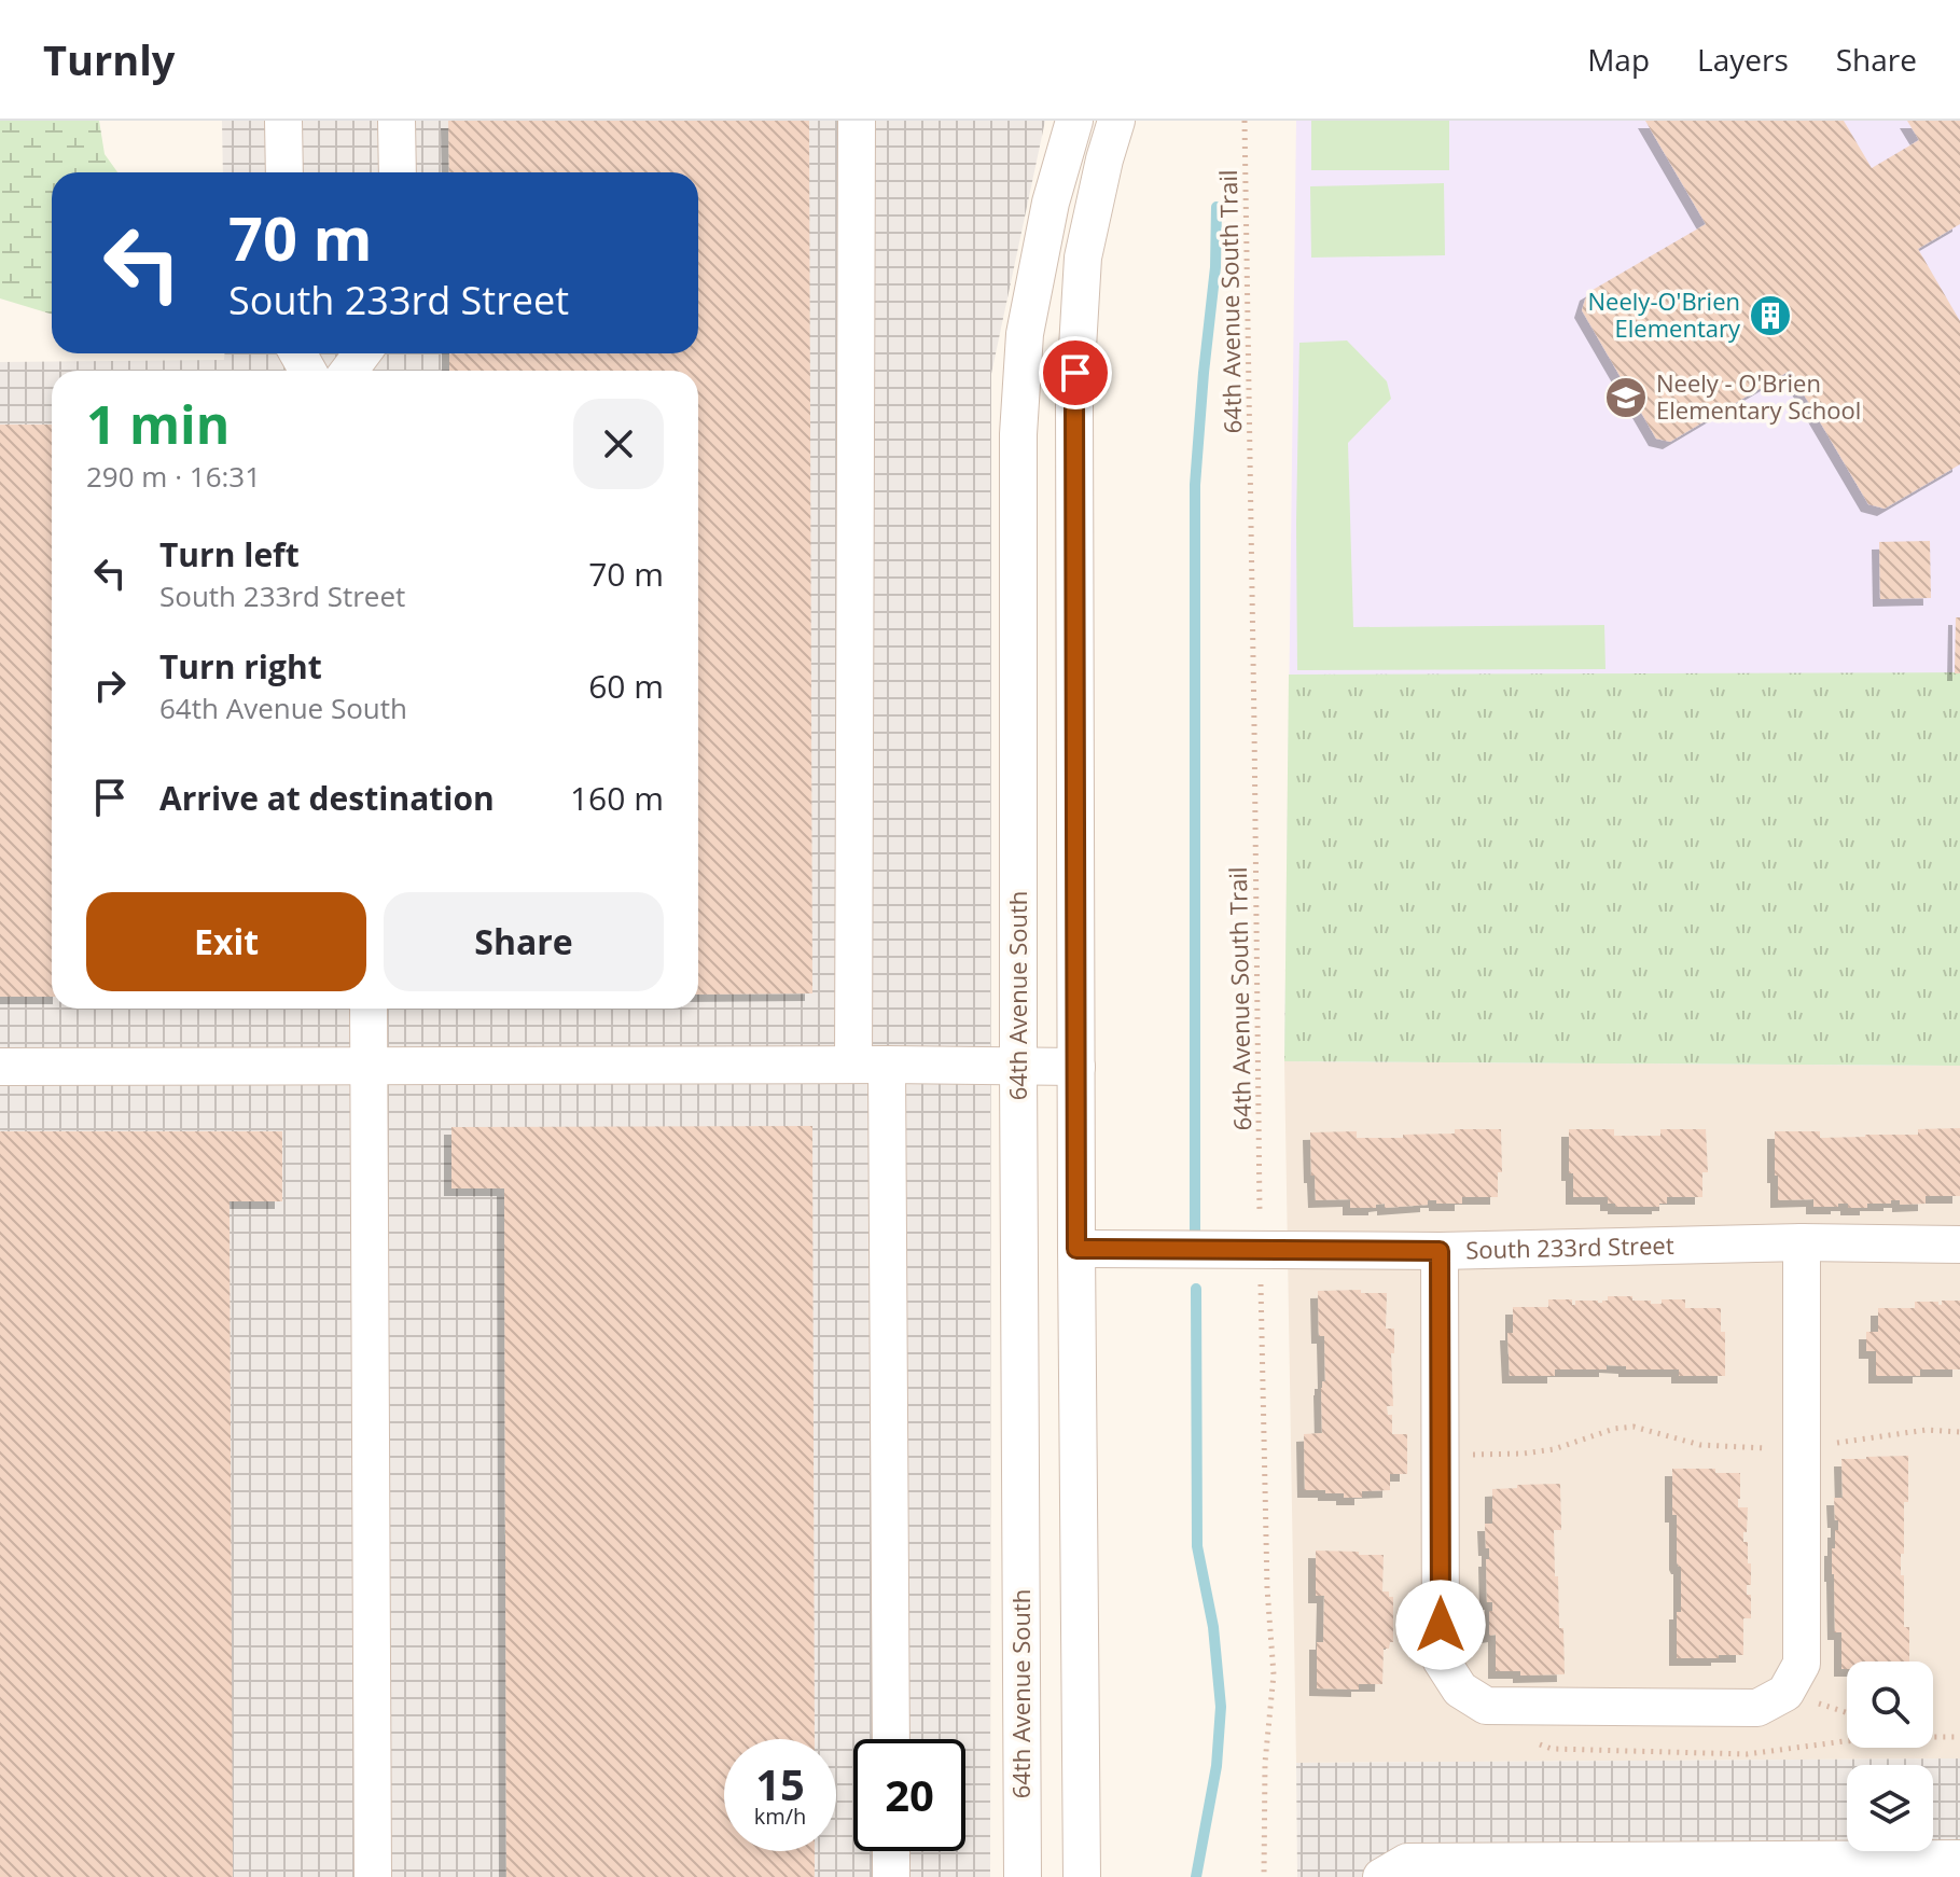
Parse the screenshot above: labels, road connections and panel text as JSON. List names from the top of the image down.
{
  "streets": {
    "street": ["64th Avenue South", "South 233rd Street"],
    "path": ["64th Avenue South Trail"]
  },
  "crossings": [
    ["64th Avenue South Trail", "South 233rd Street"]
  ],
  "places": {
    "building": ["Neely-O'Brien Elementary"],
    "school or university": ["Neely - O'Brien Elementary School"]
  },
  "page": {
    "header": "Turnly",
    "nav": ["Map", "Layers", "Share"],
    "turn": ["70 m", "South 233rd Street"],
    "heading": ["1 min", "290 m · 16:31"],
    "list": [
      {
        "name": "Turn left",
        "note": "South 233rd Street",
        "value": "70 m"
      },
      {
        "name": "Turn right",
        "note": "64th Avenue South",
        "value": "60 m"
      },
      {
        "name": "Arrive at destination",
        "value": "160 m"
      }
    ],
    "buttons": ["Exit", "Share"],
    "speed": "15 km/h",
    "limit": "20"
  }
}
